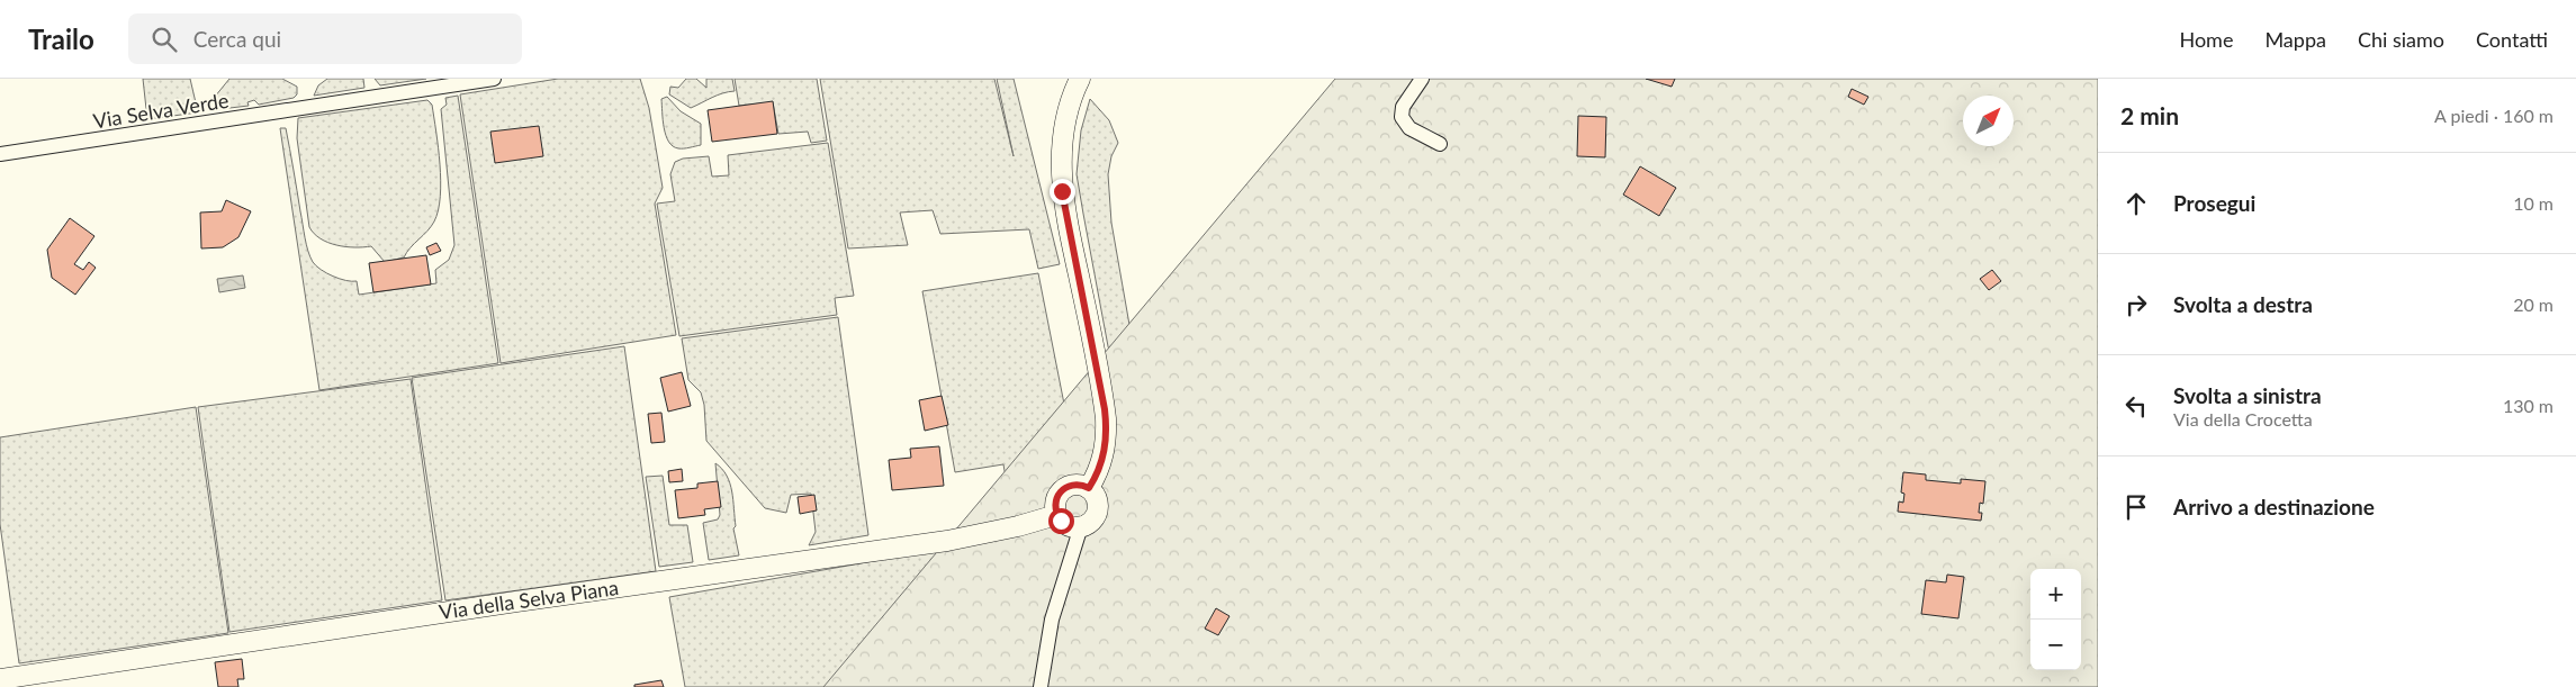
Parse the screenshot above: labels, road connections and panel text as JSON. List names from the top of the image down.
{
  "streets": {
    "street": ["Via Selva Verde", "Via della Selva Piana"]
  },
  "north": "top right",
  "page": {
    "header": "Trailo",
    "search": "Cerca qui",
    "nav": [
      "Home",
      "Mappa",
      "Chi siamo",
      "Contatti"
    ],
    "heading": ["2 min", "A piedi · 160 m"],
    "list": [
      ["Prosegui", "10 m"],
      ["Svolta a destra", "20 m"],
      ["Svolta a sinistra", "Via della Crocetta", "130 m"],
      "Arrivo a destinazione"
    ],
    "map_buttons": ["+", "−"]
  }
}
